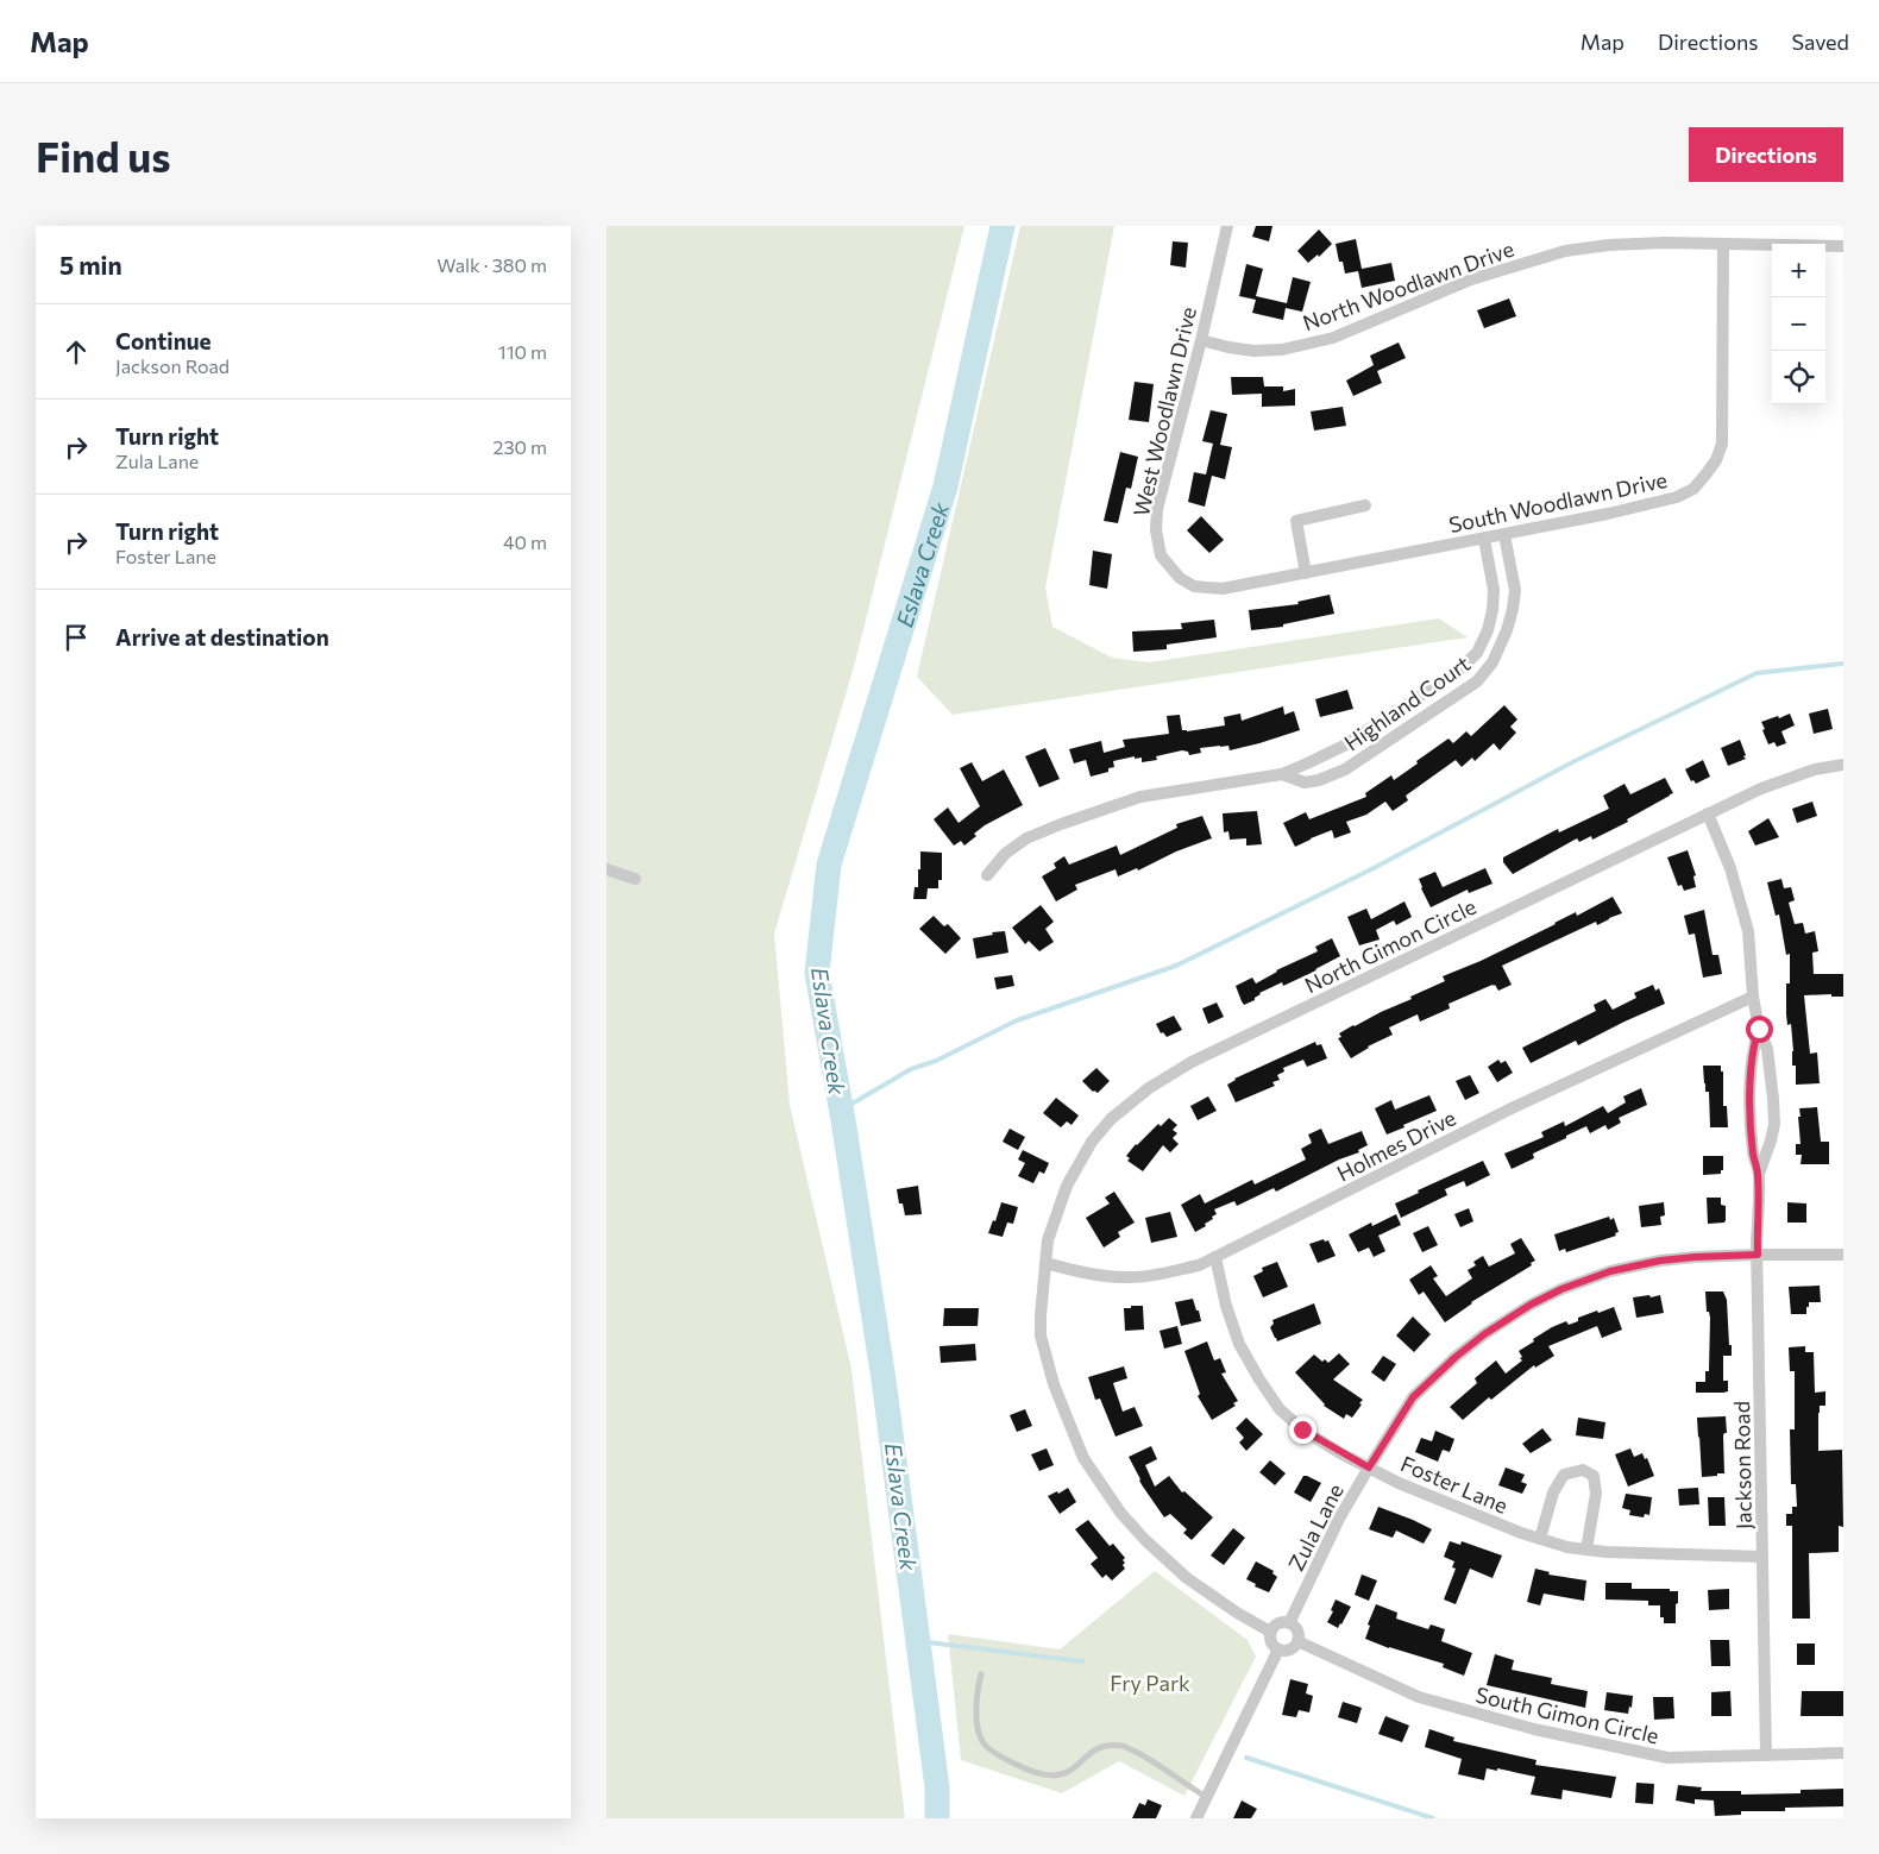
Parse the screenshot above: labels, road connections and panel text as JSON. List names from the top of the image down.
{
  "streets": {
    "street": [
      "North Woodlawn Drive",
      "West Woodlawn Drive",
      "South Woodlawn Drive",
      "Highland Court",
      "North Gimon Circle",
      "Holmes Drive",
      "Jackson Road",
      "Foster Lane",
      "Zula Lane",
      "South Gimon Circle"
    ]
  },
  "crossings": [
    ["North Woodlawn Drive", "West Woodlawn Drive"],
    ["North Woodlawn Drive", "South Woodlawn Drive"],
    ["West Woodlawn Drive", "South Woodlawn Drive"],
    ["South Woodlawn Drive", "Highland Court"],
    ["North Gimon Circle", "Holmes Drive"],
    ["North Gimon Circle", "Jackson Road"],
    ["North Gimon Circle", "Zula Lane"],
    ["North Gimon Circle", "South Gimon Circle"],
    ["Holmes Drive", "Jackson Road"],
    ["Holmes Drive", "Foster Lane"],
    ["Jackson Road", "Foster Lane"],
    ["Jackson Road", "Zula Lane"],
    ["Jackson Road", "South Gimon Circle"],
    ["Foster Lane", "Zula Lane"],
    ["Zula Lane", "South Gimon Circle"]
  ],
  "water": ["Eslava Creek"],
  "parks": ["Fry Park"],
  "page": {
    "header": "Map",
    "nav": ["Map", "Directions", "Saved"],
    "buttons": "Directions",
    "title": "Find us",
    "heading": ["5 min", "Walk · 380 m"],
    "map_buttons": ["+", "−"],
    "list": [
      ["Continue", "Jackson Road", "110 m"],
      ["Turn right", "Zula Lane", "230 m"],
      ["Turn right", "Foster Lane", "40 m"],
      "Arrive at destination"
    ]
  }
}
